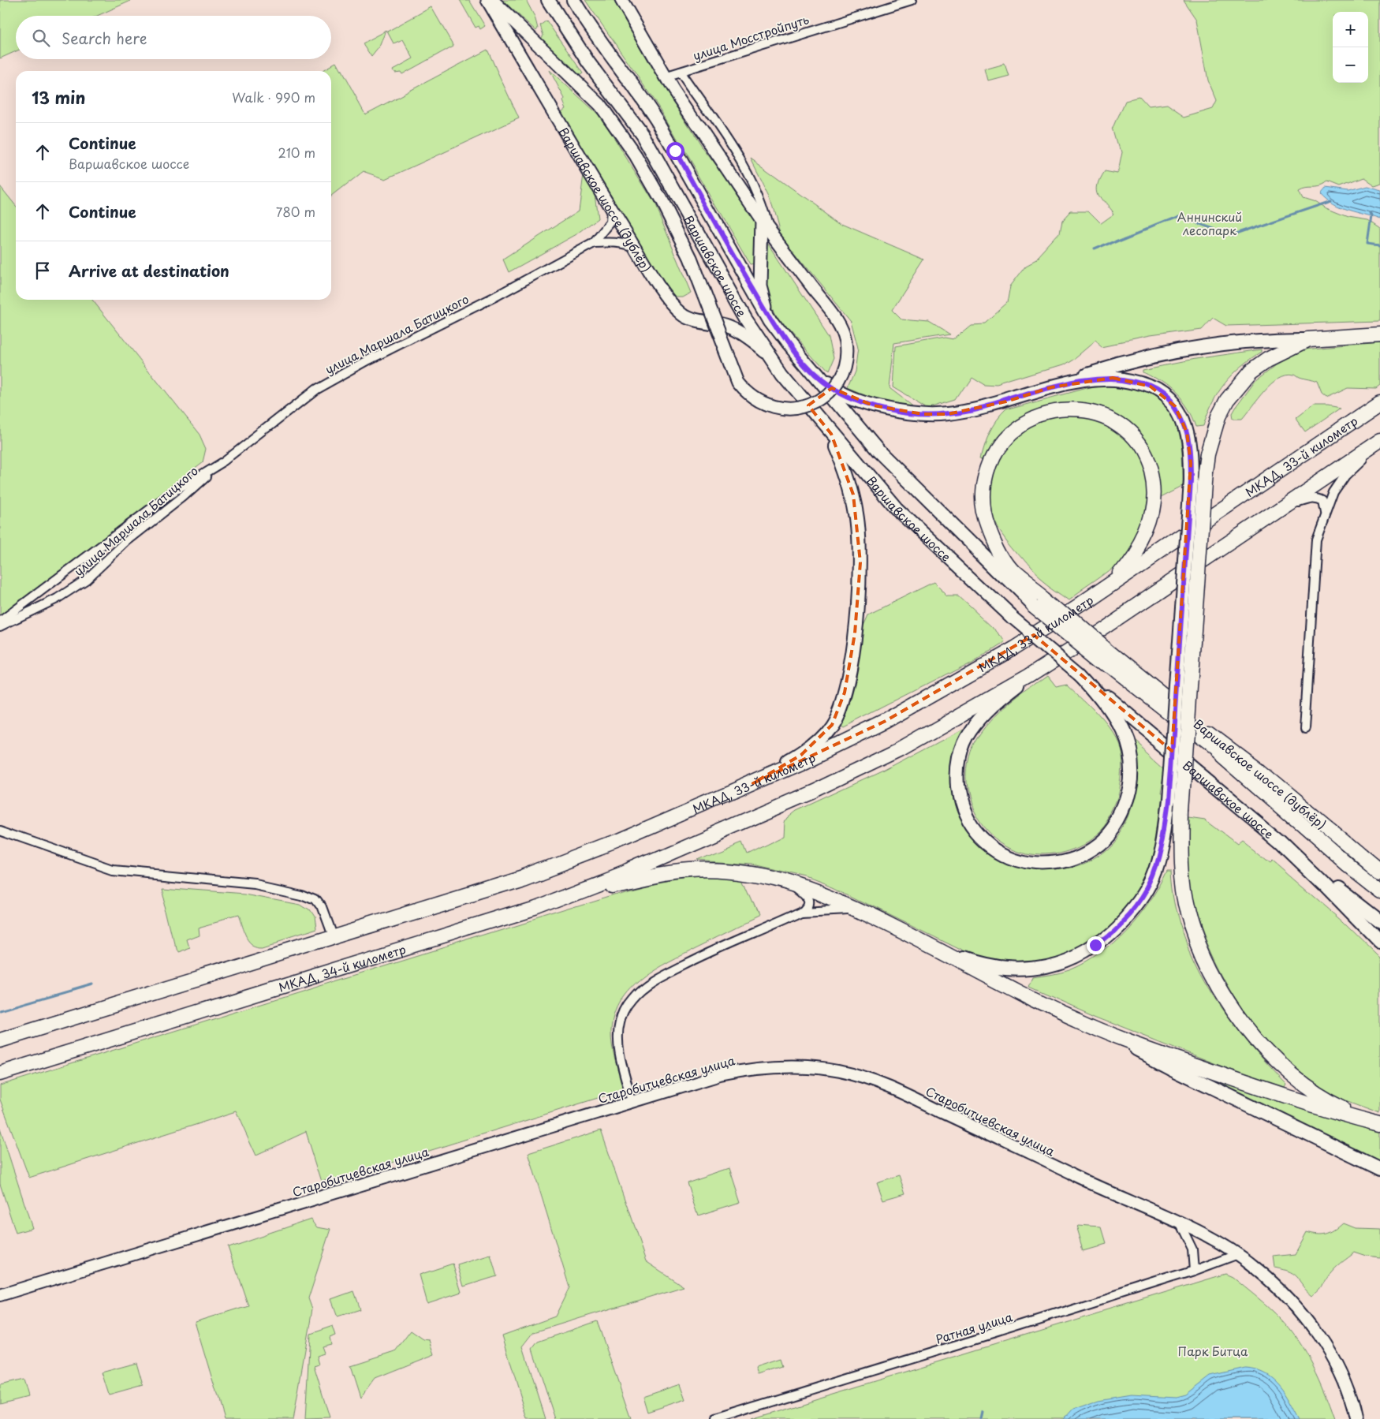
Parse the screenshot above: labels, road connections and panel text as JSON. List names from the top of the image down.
{
  "streets": {
    "highway": [
      "Варшавское шоссе (дублёр)",
      "Варшавское шоссе",
      "МКАД, 33-й километр",
      "МКАД, 34-й километр"
    ],
    "street": [
      "улица Мосстройпуть",
      "улица Маршала Батицкого",
      "Старобитцевская улица",
      "Ратная улица"
    ]
  },
  "crossings": [
    ["Варшавское шоссе (дублёр)", "Варшавское шоссе"],
    ["Варшавское шоссе (дублёр)", "улица Маршала Батицкого"],
    ["Старобитцевская улица", "Ратная улица"]
  ],
  "parks": ["Аннинский лесопарк", "Парк Битца"],
  "page": {
    "map_buttons": ["+", "−"],
    "search": "Search here",
    "heading": ["13 min", "Walk · 990 m"],
    "list": [
      ["Continue", "Варшавское шоссе", "210 m"],
      ["Continue", "780 m"],
      "Arrive at destination"
    ]
  }
}
